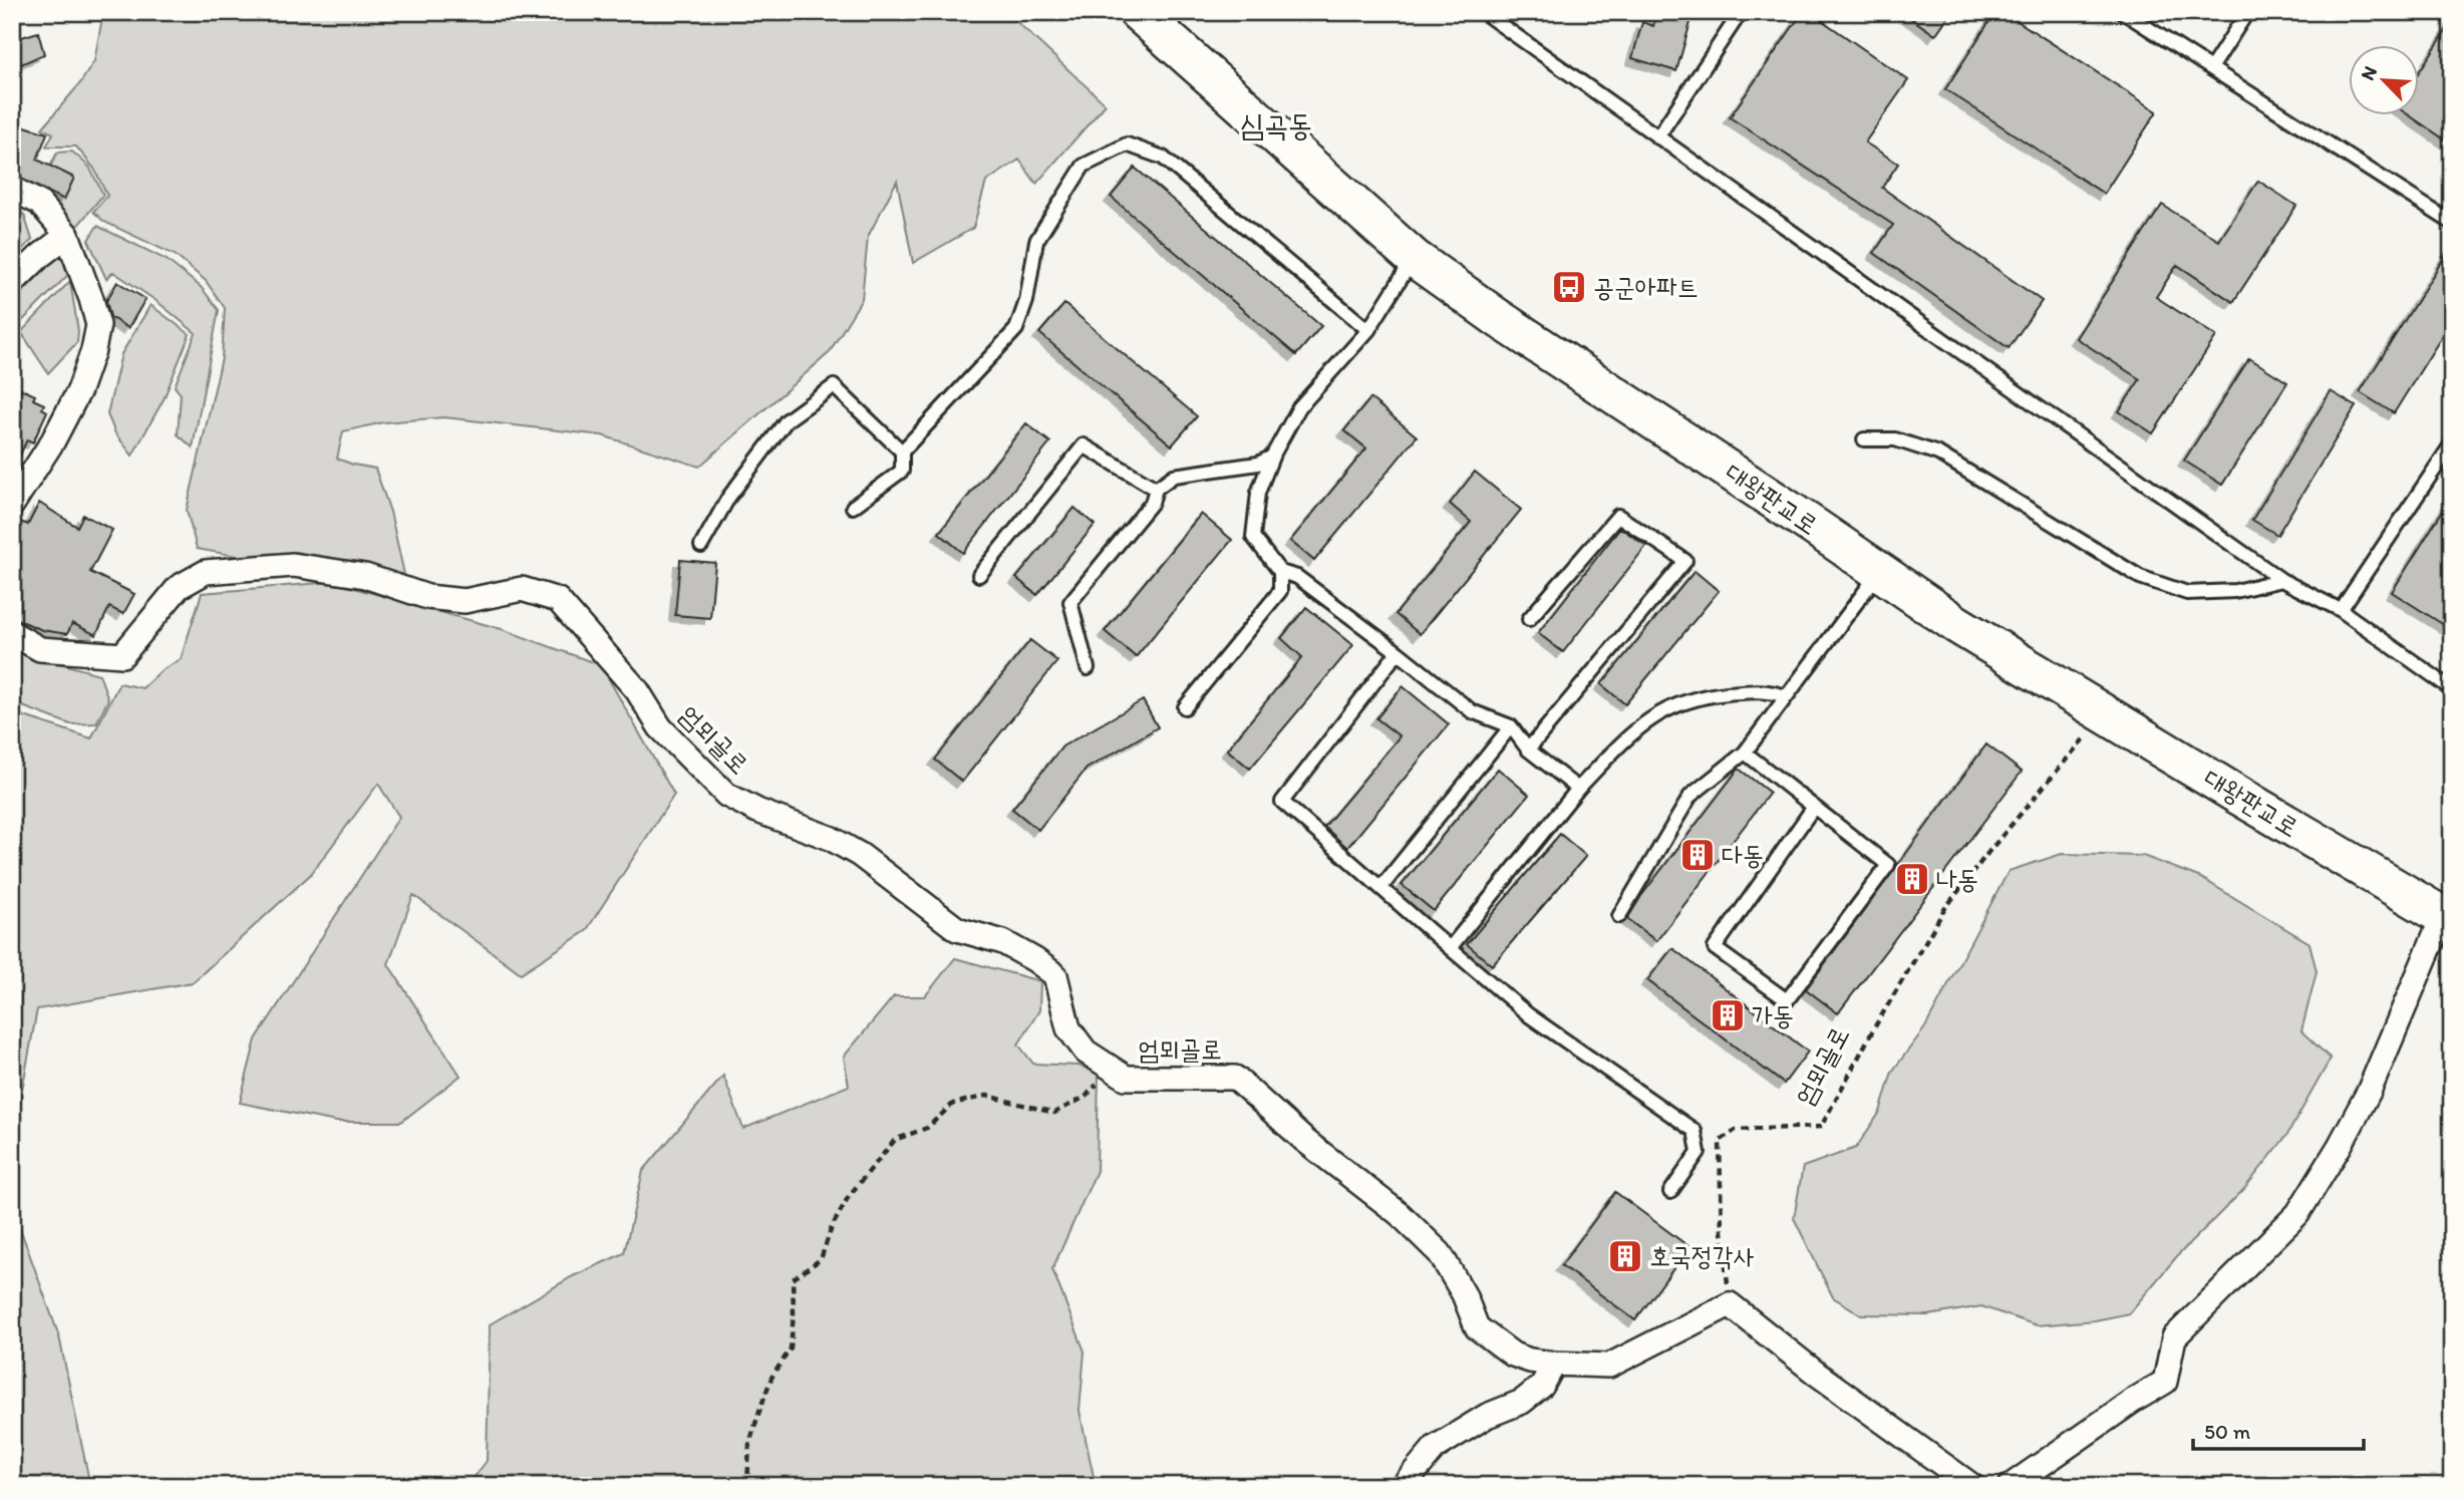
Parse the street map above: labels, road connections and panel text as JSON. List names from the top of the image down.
{
  "streets": {
    "main road": ["대왕판교로"],
    "street": ["엄뫼골로"]
  },
  "crossings": [
    ["대왕판교로", "엄뫼골로"]
  ],
  "districts": ["심곡동"],
  "places": {
    "bus stop": ["공군아파트"],
    "building": [
      "다동",
      "나동",
      "가동",
      "호국정각사"
    ]
  },
  "scale_bar": "50 m",
  "north": "top left"
}
